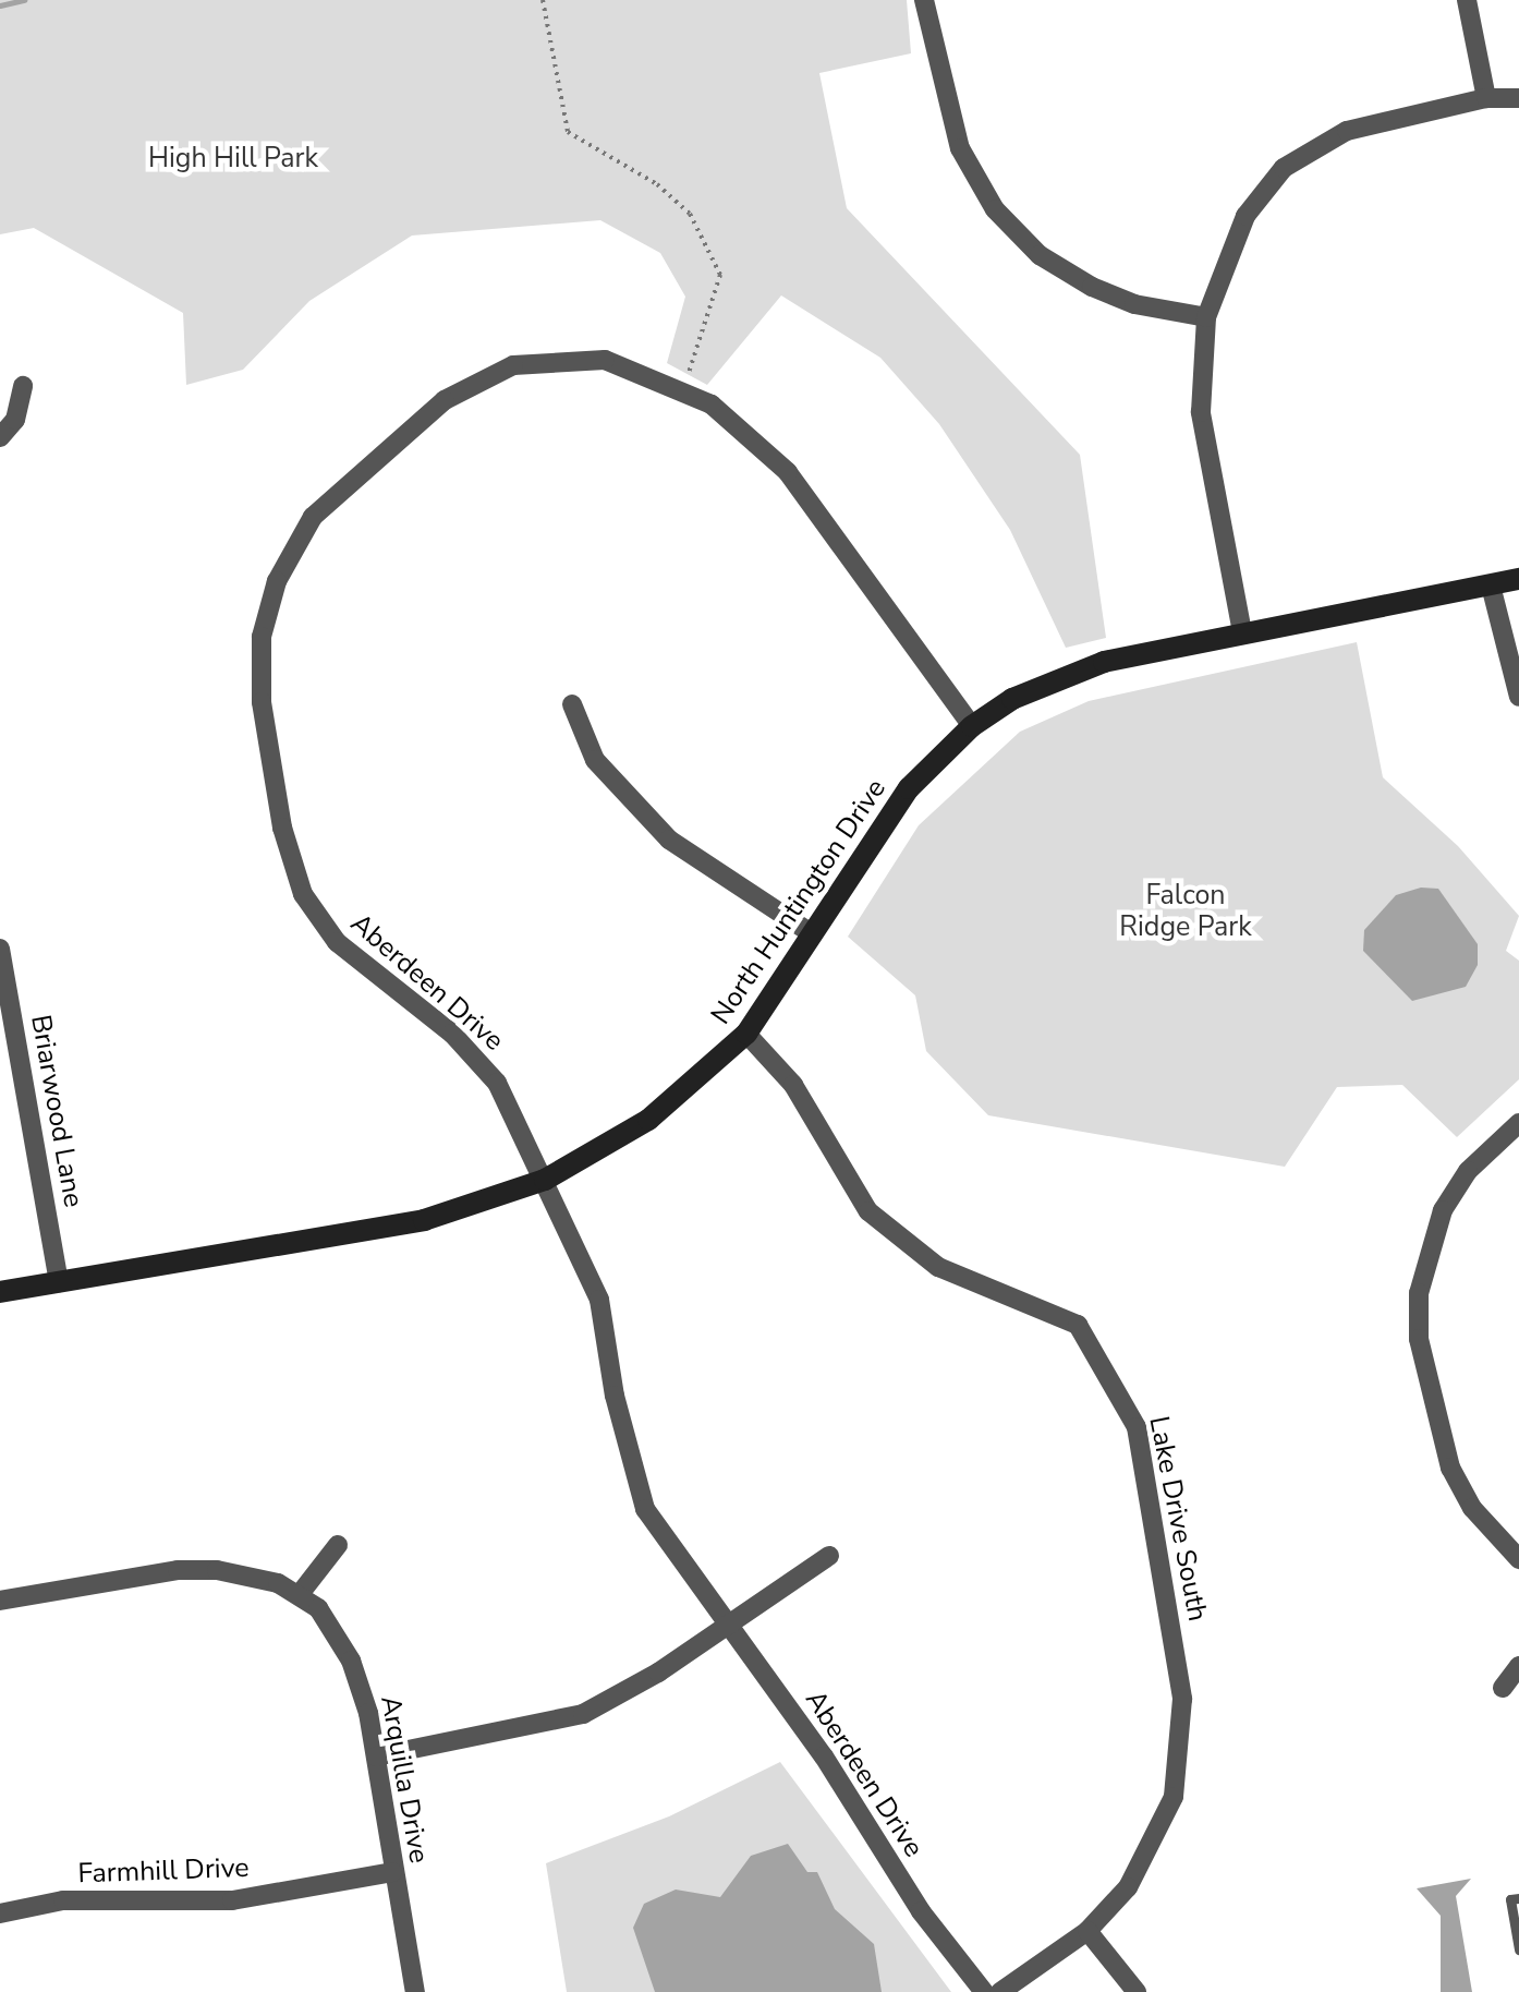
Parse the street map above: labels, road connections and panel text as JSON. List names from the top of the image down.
{
  "streets": {
    "street": [
      "North Huntington Drive",
      "Aberdeen Drive",
      "Briarwood Lane",
      "Lake Drive South",
      "Arquilla Drive",
      "Farmhill Drive"
    ]
  },
  "crossings": [
    ["North Huntington Drive", "Aberdeen Drive"],
    ["North Huntington Drive", "Briarwood Lane"],
    ["North Huntington Drive", "Lake Drive South"],
    ["Arquilla Drive", "Farmhill Drive"]
  ],
  "parks": ["High Hill Park", "Falcon Ridge Park"]
}
